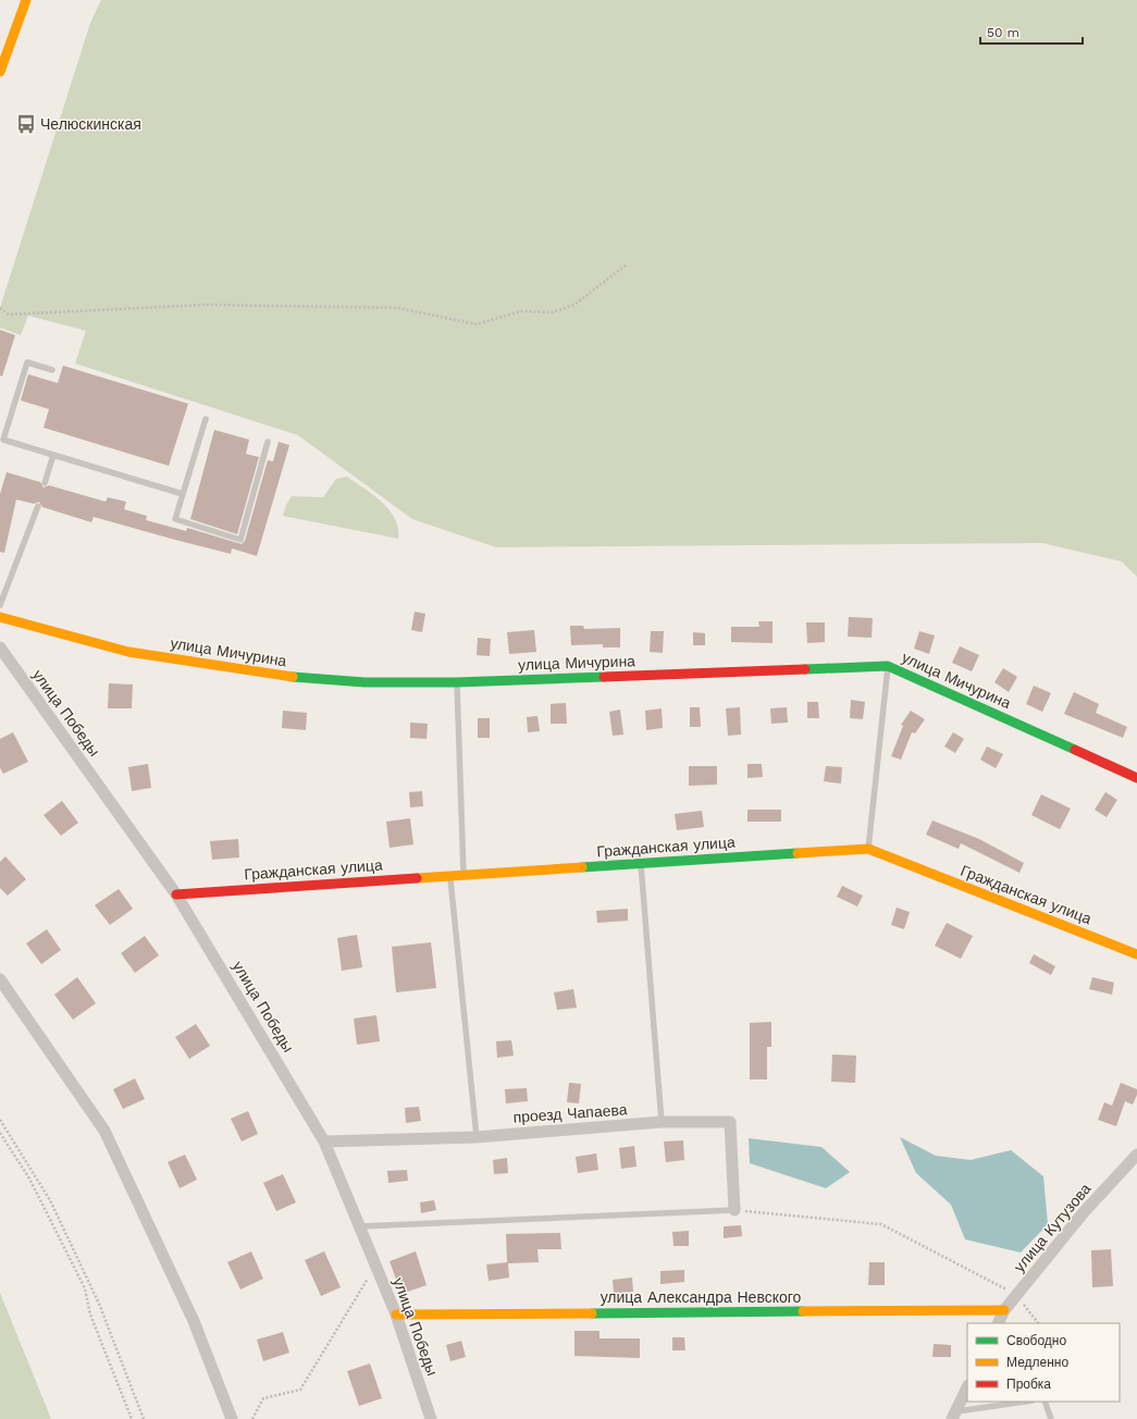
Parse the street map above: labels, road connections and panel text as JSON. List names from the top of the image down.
{
  "streets": {
    "main road": ["улица Мичурина", "Гражданская улица", "улица Александра Невского"],
    "street": ["улица Победы", "проезд Чапаева", "улица Кутузова"]
  },
  "crossings": [
    ["улица Победы", "Гражданская улица"],
    ["улица Победы", "проезд Чапаева"],
    ["улица Победы", "улица Александра Невского"],
    ["улица Кутузова", "улица Александра Невского"]
  ],
  "places": {
    "bus stop": ["Челюскинская"]
  },
  "legend": ["Свободно", "Медленно", "Пробка"],
  "scale_bar": "50 m"
}
